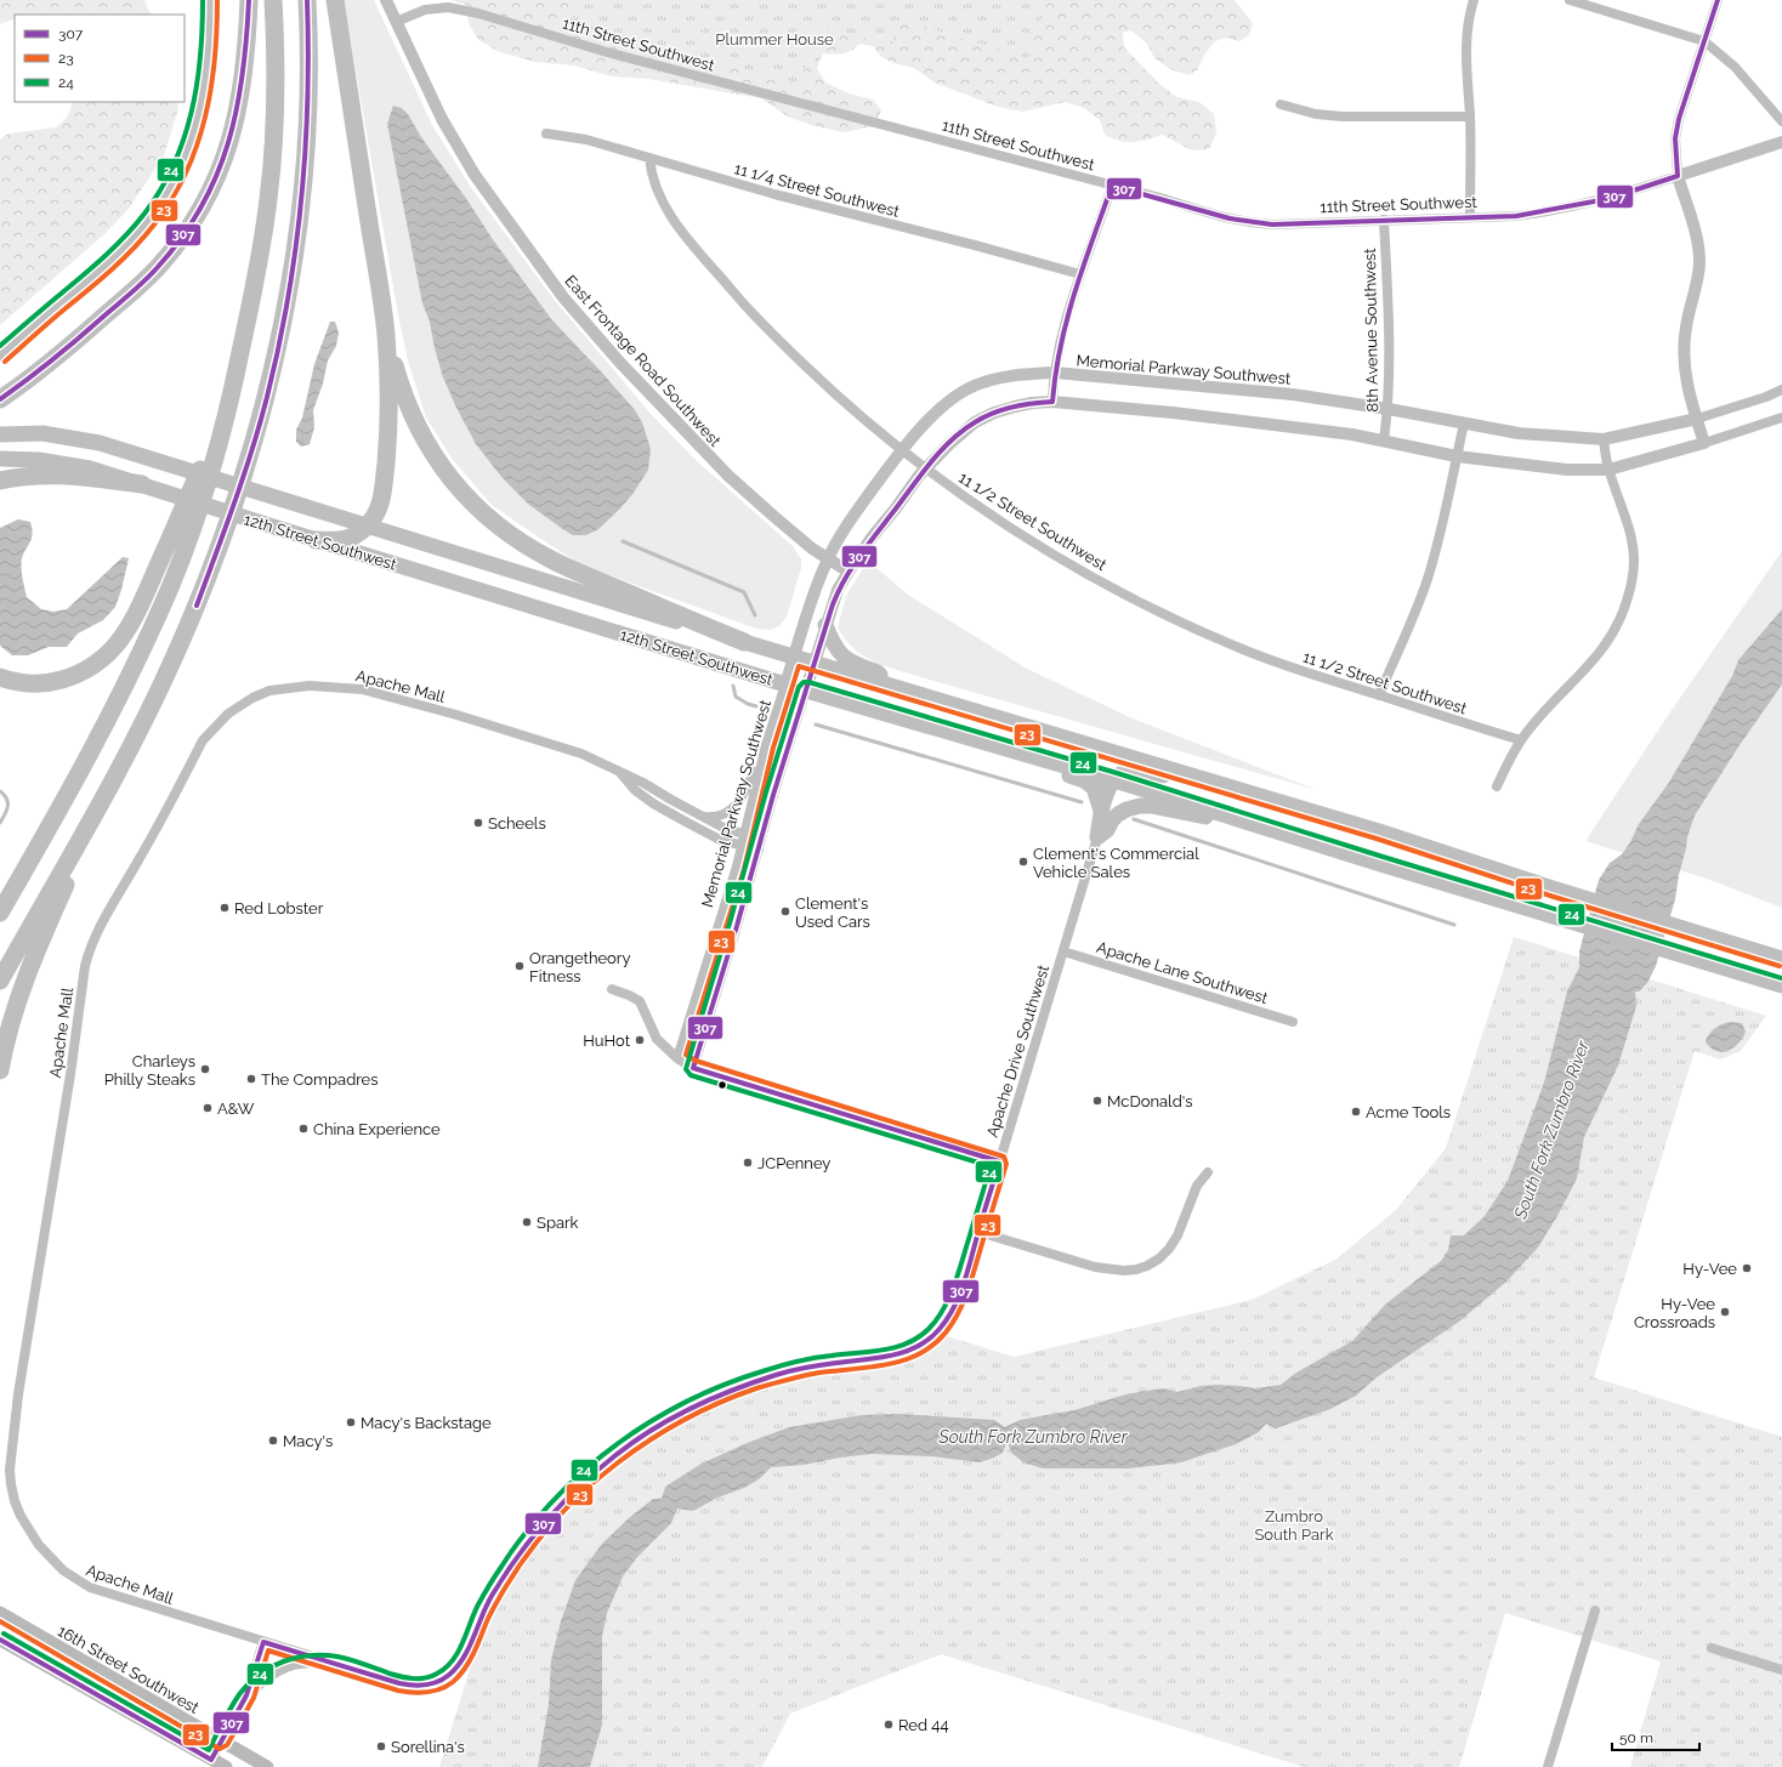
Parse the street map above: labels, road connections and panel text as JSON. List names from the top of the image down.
{
  "streets": {
    "main road": ["12th Street Southwest", "16th Street Southwest"],
    "street": [
      "11th Street Southwest",
      "11 1/4 Street Southwest",
      "8th Avenue Southwest",
      "East Frontage Road Southwest",
      "Memorial Parkway Southwest",
      "11 1/2 Street Southwest",
      "Apache Mall",
      "Apache Lane Southwest",
      "Apache Drive Southwest"
    ]
  },
  "crossings": [
    ["11th Street Southwest", "8th Avenue Southwest"],
    ["11th Street Southwest", "East Frontage Road Southwest"],
    ["11 1/4 Street Southwest", "11 1/2 Street Southwest"],
    ["8th Avenue Southwest", "Memorial Parkway Southwest"],
    ["East Frontage Road Southwest", "Memorial Parkway Southwest"],
    ["Memorial Parkway Southwest", "11 1/2 Street Southwest"],
    ["Memorial Parkway Southwest", "12th Street Southwest"],
    ["Memorial Parkway Southwest", "Apache Mall"],
    ["Apache Mall", "Apache Drive Southwest"],
    ["Apache Lane Southwest", "Apache Drive Southwest"]
  ],
  "water": ["South Fork Zumbro River"],
  "parks": ["Plummer House", "Zumbro South Park"],
  "places": [
    "Scheels",
    "Clement's Commercial Vehicle Sales",
    "Red Lobster",
    "Clement's Used Cars",
    "Orangetheory Fitness",
    "HuHot",
    "Charleys Philly Steaks",
    "The Compadres",
    "McDonald's",
    "A&W",
    "Acme Tools",
    "China Experience",
    "JCPenney",
    "Spark",
    "Hy-Vee",
    "Hy-Vee Crossroads",
    "Macy's Backstage",
    "Macy's",
    "Red 44",
    "Sorellina's"
  ],
  "lines": ["transit line 307", "transit line 23", "transit line 24"],
  "legend": ["307", "23", "24"],
  "scale_bar": "50 m"
}
